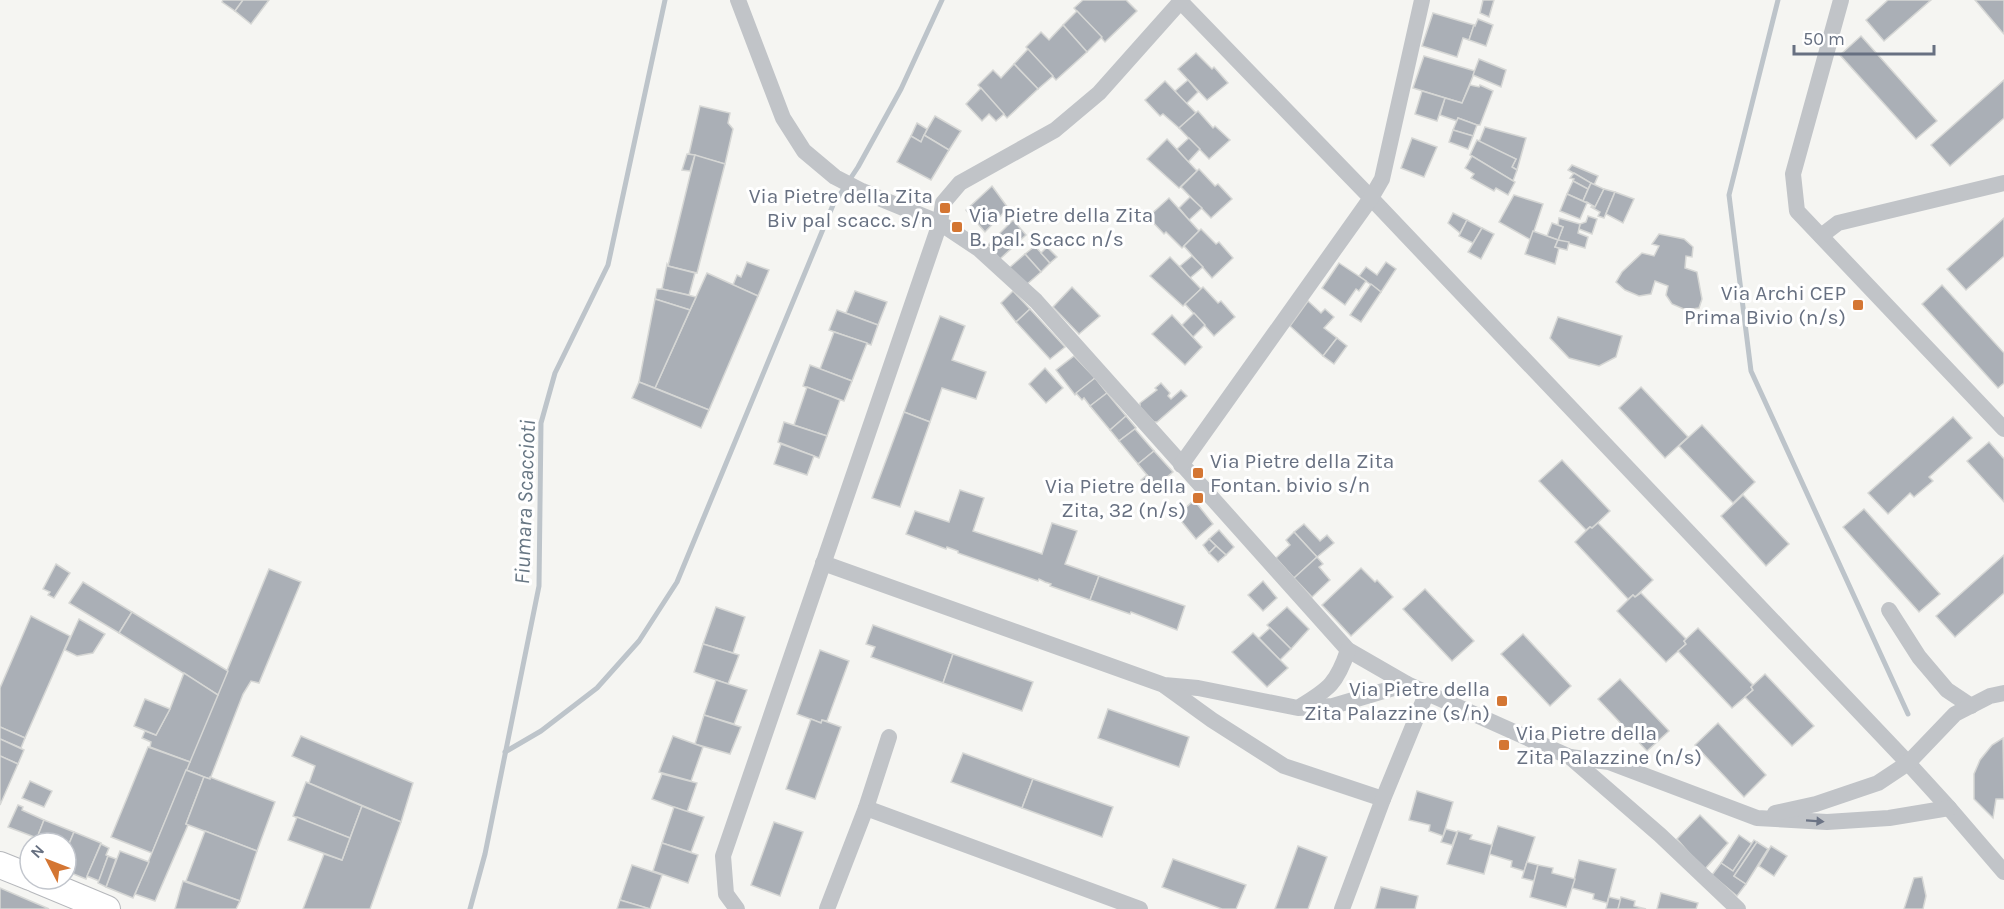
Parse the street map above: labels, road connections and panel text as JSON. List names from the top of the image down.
{
  "water": ["Fiumara Scaccioti"],
  "places": {
    "transit": [
      "Via Pietre della Zita Biv pal scacc. s/n",
      "Via Pietre della Zita B. pal. Scacc n/s",
      "Via Archi CEP Prima Bivio (n/s)",
      "Via Pietre della Zita Fontan. bivio s/n",
      "Via Pietre della Zita, 32 (n/s)",
      "Via Pietre della Zita Palazzine (s/n)",
      "Via Pietre della Zita Palazzine (n/s)"
    ]
  },
  "scale_bar": "50 m",
  "north": "top left"
}
